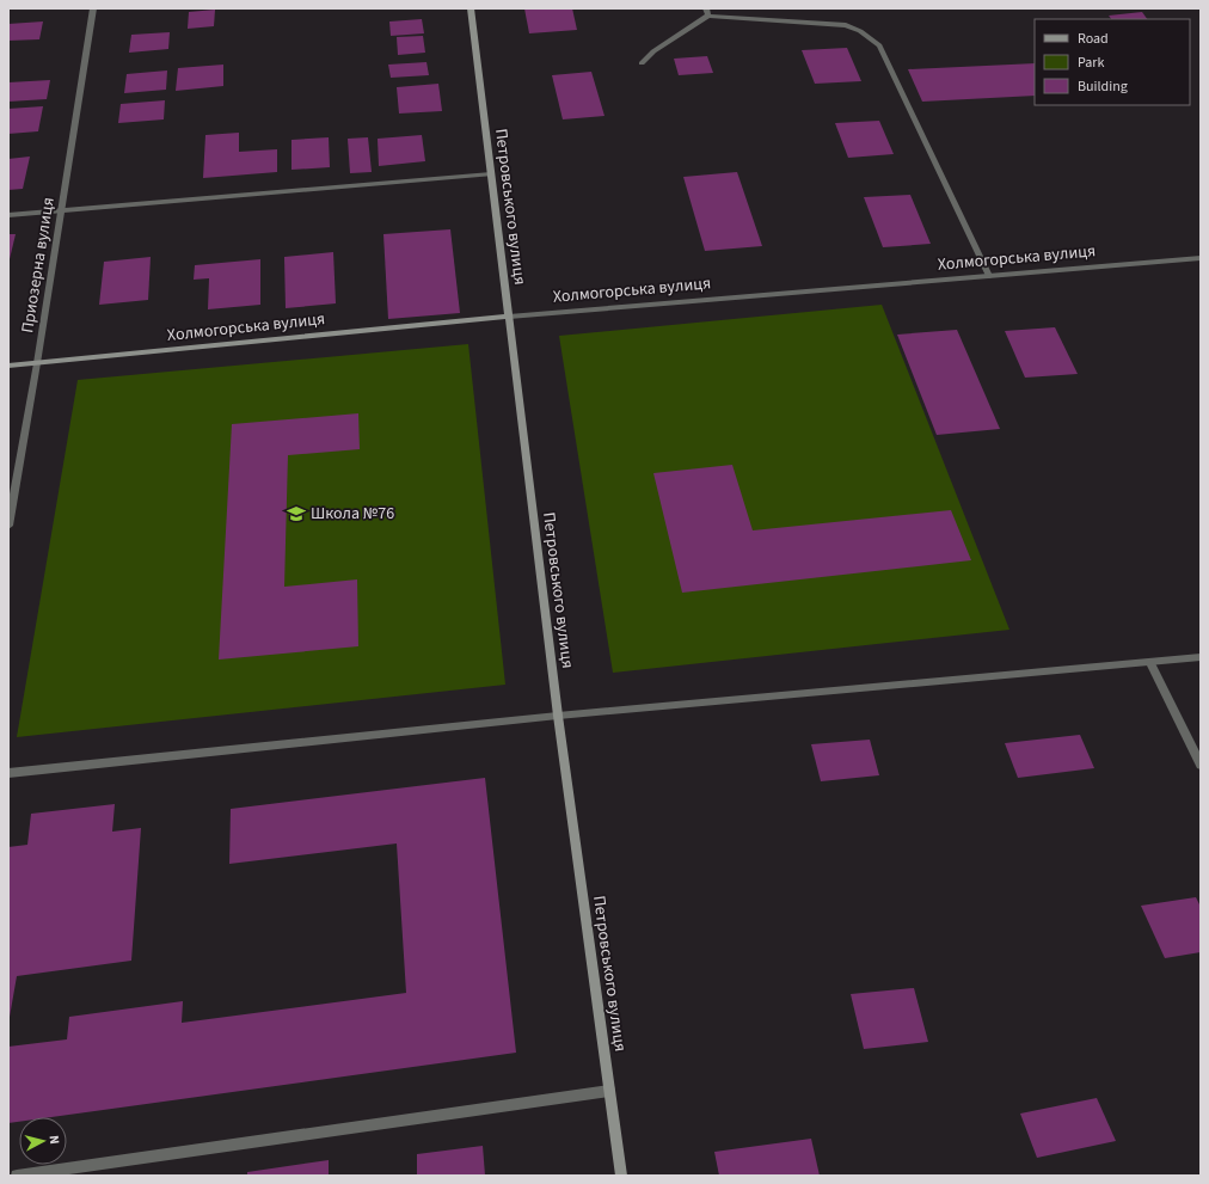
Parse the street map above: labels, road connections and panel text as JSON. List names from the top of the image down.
{
  "streets": {
    "main road": ["Петровського вулиця", "Холмогорська вулиця"],
    "street": ["Приозерна вулиця"]
  },
  "crossings": [
    ["Петровського вулиця", "Холмогорська вулиця"],
    ["Холмогорська вулиця", "Приозерна вулиця"]
  ],
  "places": {
    "school or university": ["Школа №76"]
  },
  "legend": ["Road", "Park", "Building"],
  "north": "right"
}
